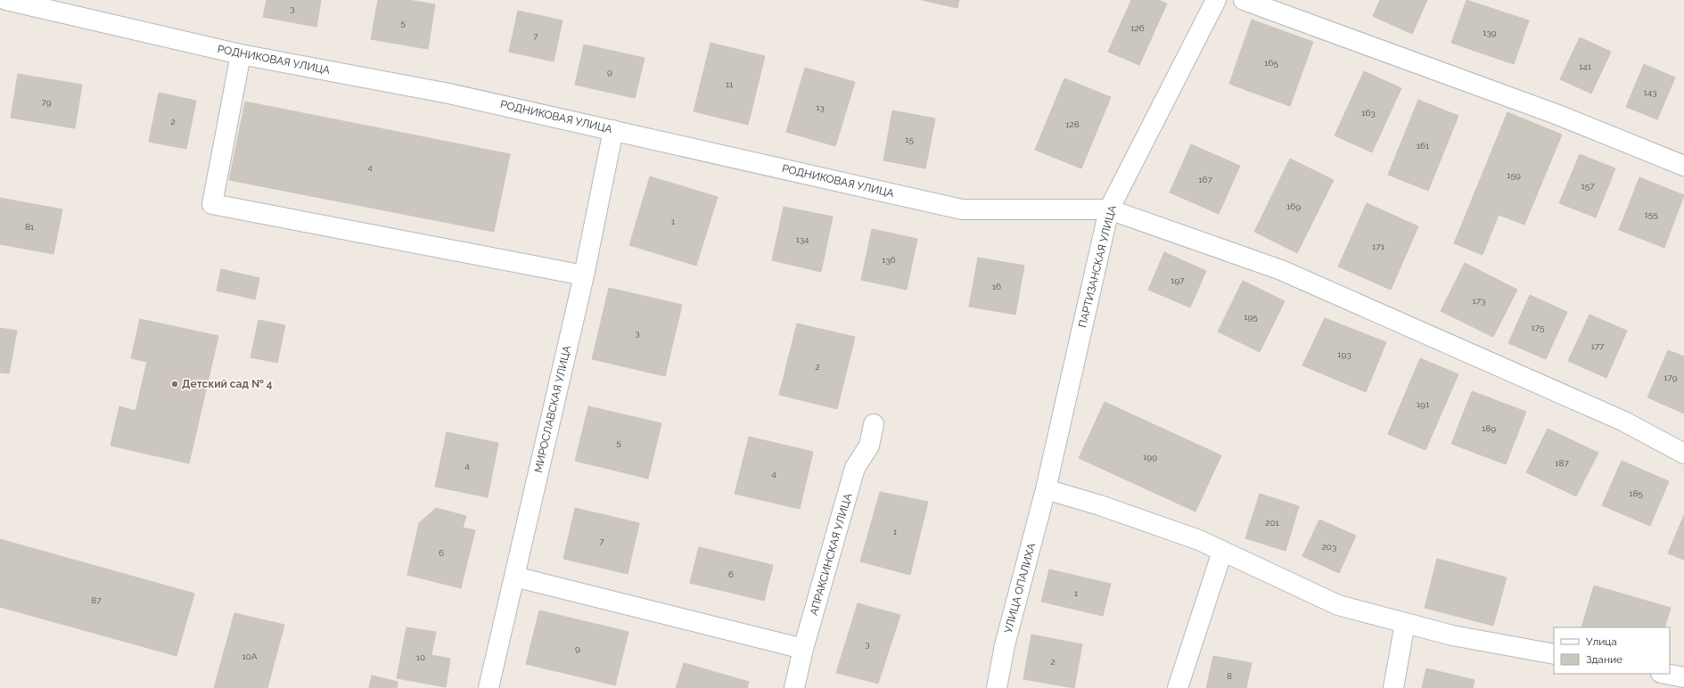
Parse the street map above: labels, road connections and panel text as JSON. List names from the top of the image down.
{
  "streets": {
    "street": [
      "РОДНИКОВАЯ УЛИЦА",
      "ПАРТИЗАНСКАЯ УЛИЦА",
      "МИРОСЛАВСКАЯ УЛИЦА",
      "АПРАКСИНСКАЯ УЛИЦА",
      "УЛИЦА ОПАЛИХА"
    ]
  },
  "crossings": [
    ["РОДНИКОВАЯ УЛИЦА", "ПАРТИЗАНСКАЯ УЛИЦА"],
    ["РОДНИКОВАЯ УЛИЦА", "МИРОСЛАВСКАЯ УЛИЦА"],
    ["ПАРТИЗАНСКАЯ УЛИЦА", "УЛИЦА ОПАЛИХА"]
  ],
  "places": ["Детский сад № 4"],
  "house_numbers": [
    "3",
    "5",
    "126",
    "139",
    "7",
    "165",
    "141",
    "9",
    "11",
    "143",
    "79",
    "13",
    "163",
    "2",
    "128",
    "15",
    "161",
    "4",
    "159",
    "167",
    "157",
    "169",
    "155",
    "1",
    "81",
    "134",
    "171",
    "136",
    "197",
    "16",
    "173",
    "195",
    "175",
    "3",
    "177",
    "193",
    "2",
    "179",
    "191",
    "189",
    "5",
    "199",
    "187",
    "4",
    "4",
    "185",
    "201",
    "1",
    "7",
    "203",
    "6",
    "6",
    "1",
    "87",
    "3",
    "9",
    "10А",
    "10",
    "2",
    "8"
  ],
  "legend": ["Улица", "Здание"]
}
